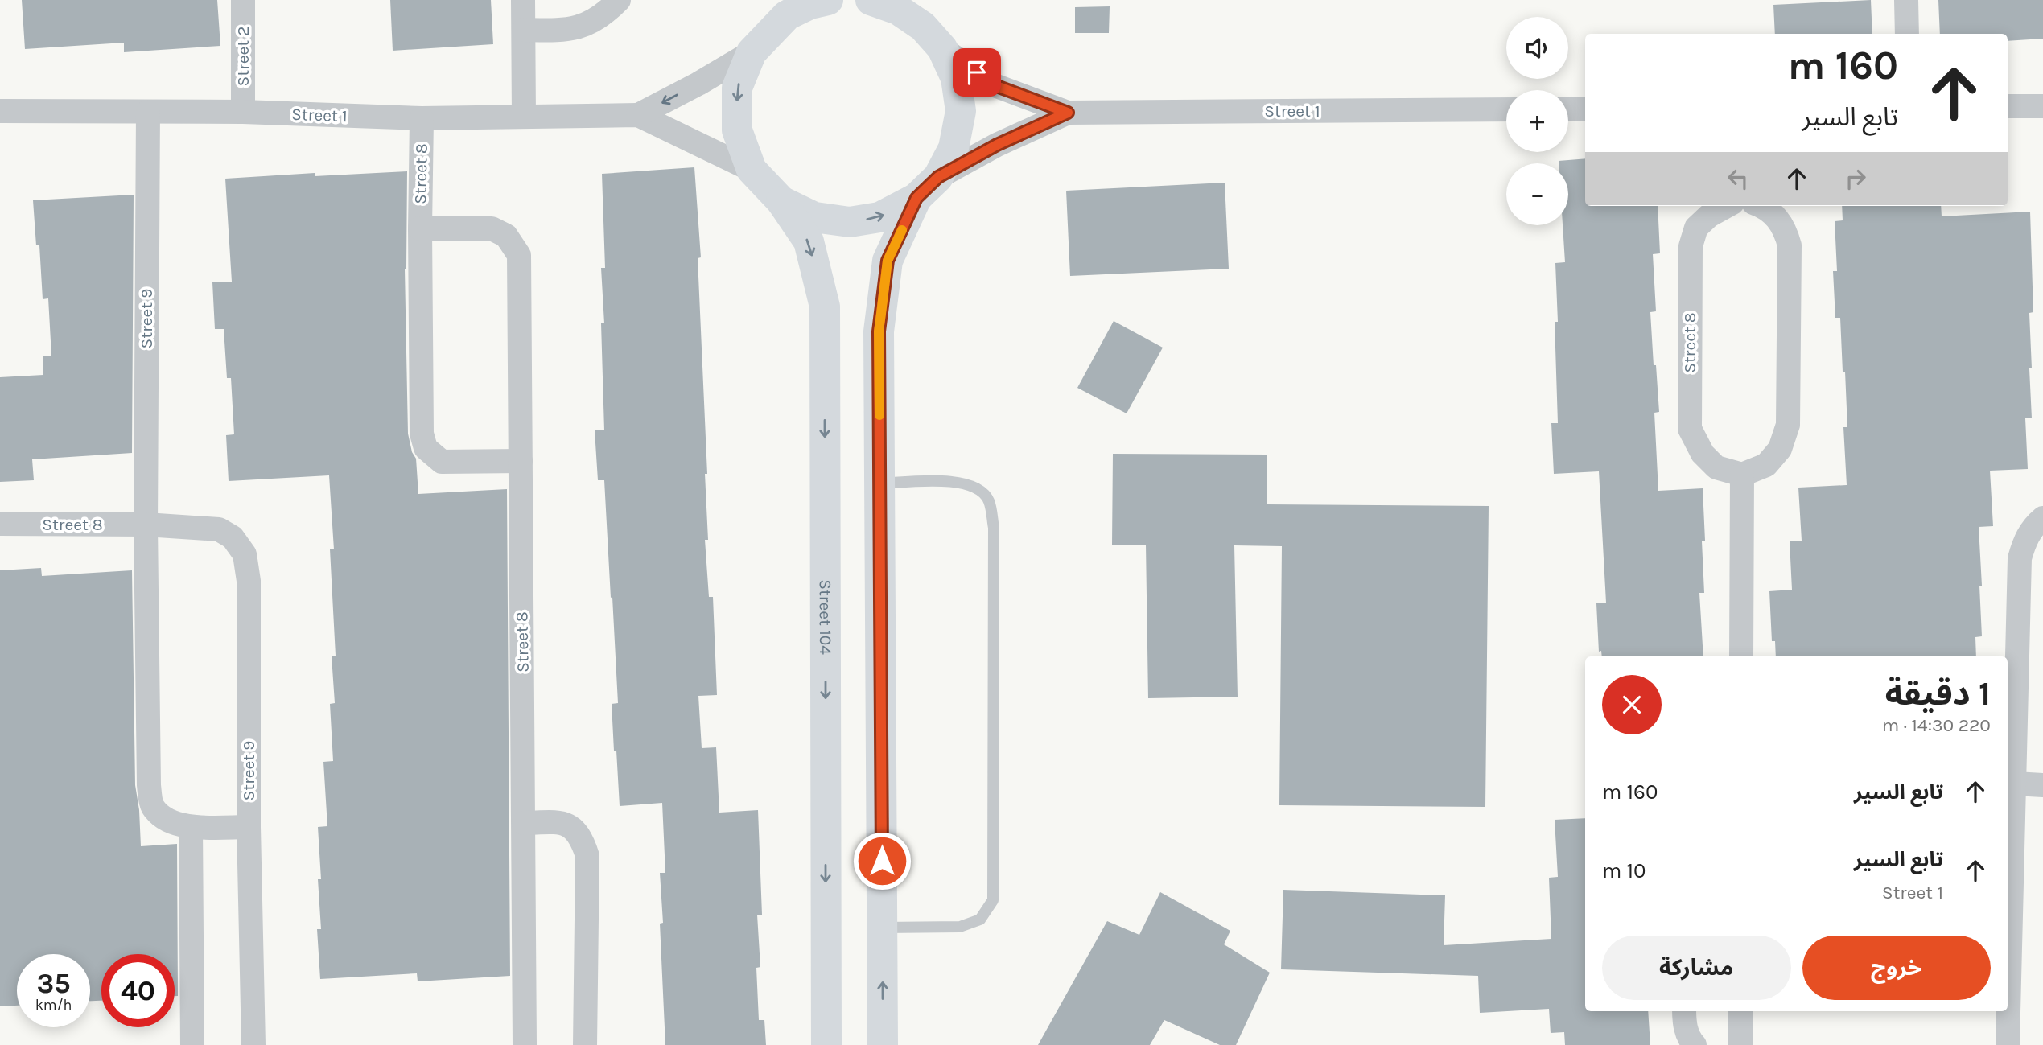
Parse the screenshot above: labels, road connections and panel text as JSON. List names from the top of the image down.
{
  "streets": {
    "street": [
      "Street 2",
      "Street 1",
      "Street 8",
      "Street 9",
      "Street 104"
    ]
  },
  "crossings": [
    ["Street 2", "Street 1"],
    ["Street 1", "Street 8"],
    ["Street 1", "Street 9"],
    ["Street 8", "Street 9"]
  ],
  "page": {
    "map_buttons": ["+", "−"],
    "turn": ["160 m", "تابع السير"],
    "heading": ["1 دقيقة", "220 m · 14:30"],
    "list": [
      {
        "name": "تابع السير",
        "value": "160 m"
      },
      {
        "name": "تابع السير",
        "note": "Street 1",
        "value": "10 m"
      }
    ],
    "buttons": ["خروج", "مشاركة"],
    "speed": "35 km/h",
    "limit": "40"
  }
}
